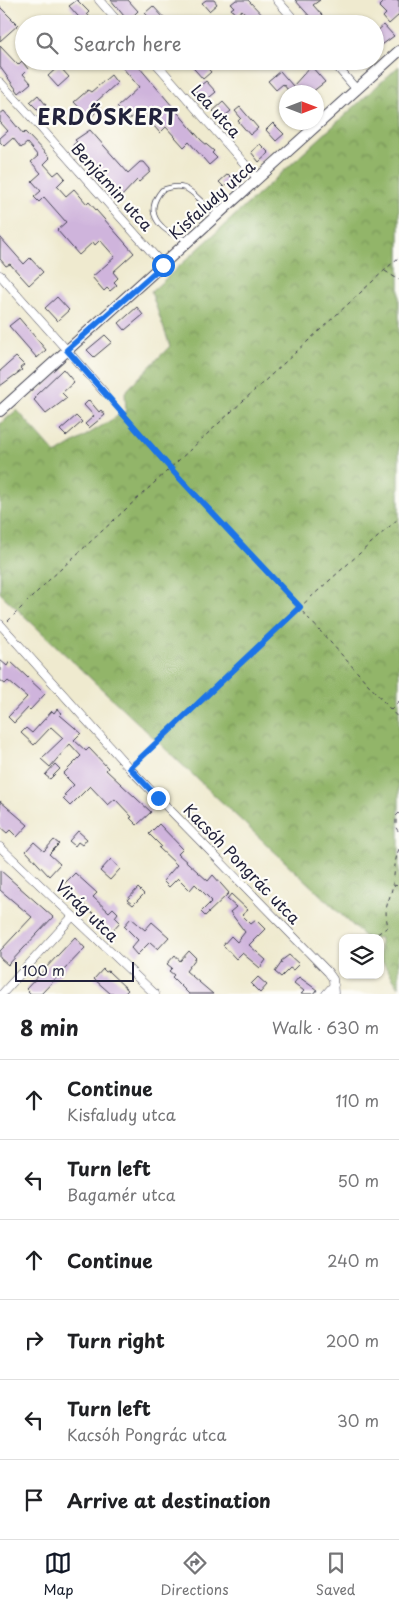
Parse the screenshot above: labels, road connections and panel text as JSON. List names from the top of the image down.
{
  "streets": {
    "street": [
      "Lea utca",
      "Benjámin utca",
      "Kisfaludy utca",
      "Kacsóh Pongrác utca",
      "Virág utca"
    ]
  },
  "crossings": [
    ["Lea utca", "Kisfaludy utca"],
    ["Benjámin utca", "Kisfaludy utca"]
  ],
  "districts": ["ERDŐSKERT"],
  "scale_bar": "100 m",
  "north": "right",
  "page": {
    "search": "Search here",
    "scale": "100 m",
    "heading": ["8 min", "Walk · 630 m"],
    "list": [
      ["Continue", "Kisfaludy utca", "110 m"],
      ["Turn left", "Bagamér utca", "50 m"],
      ["Continue", "240 m"],
      ["Turn right", "200 m"],
      ["Turn left", "Kacsóh Pongrác utca", "30 m"],
      "Arrive at destination"
    ],
    "nav": ["Map", "Directions", "Saved"]
  }
}
